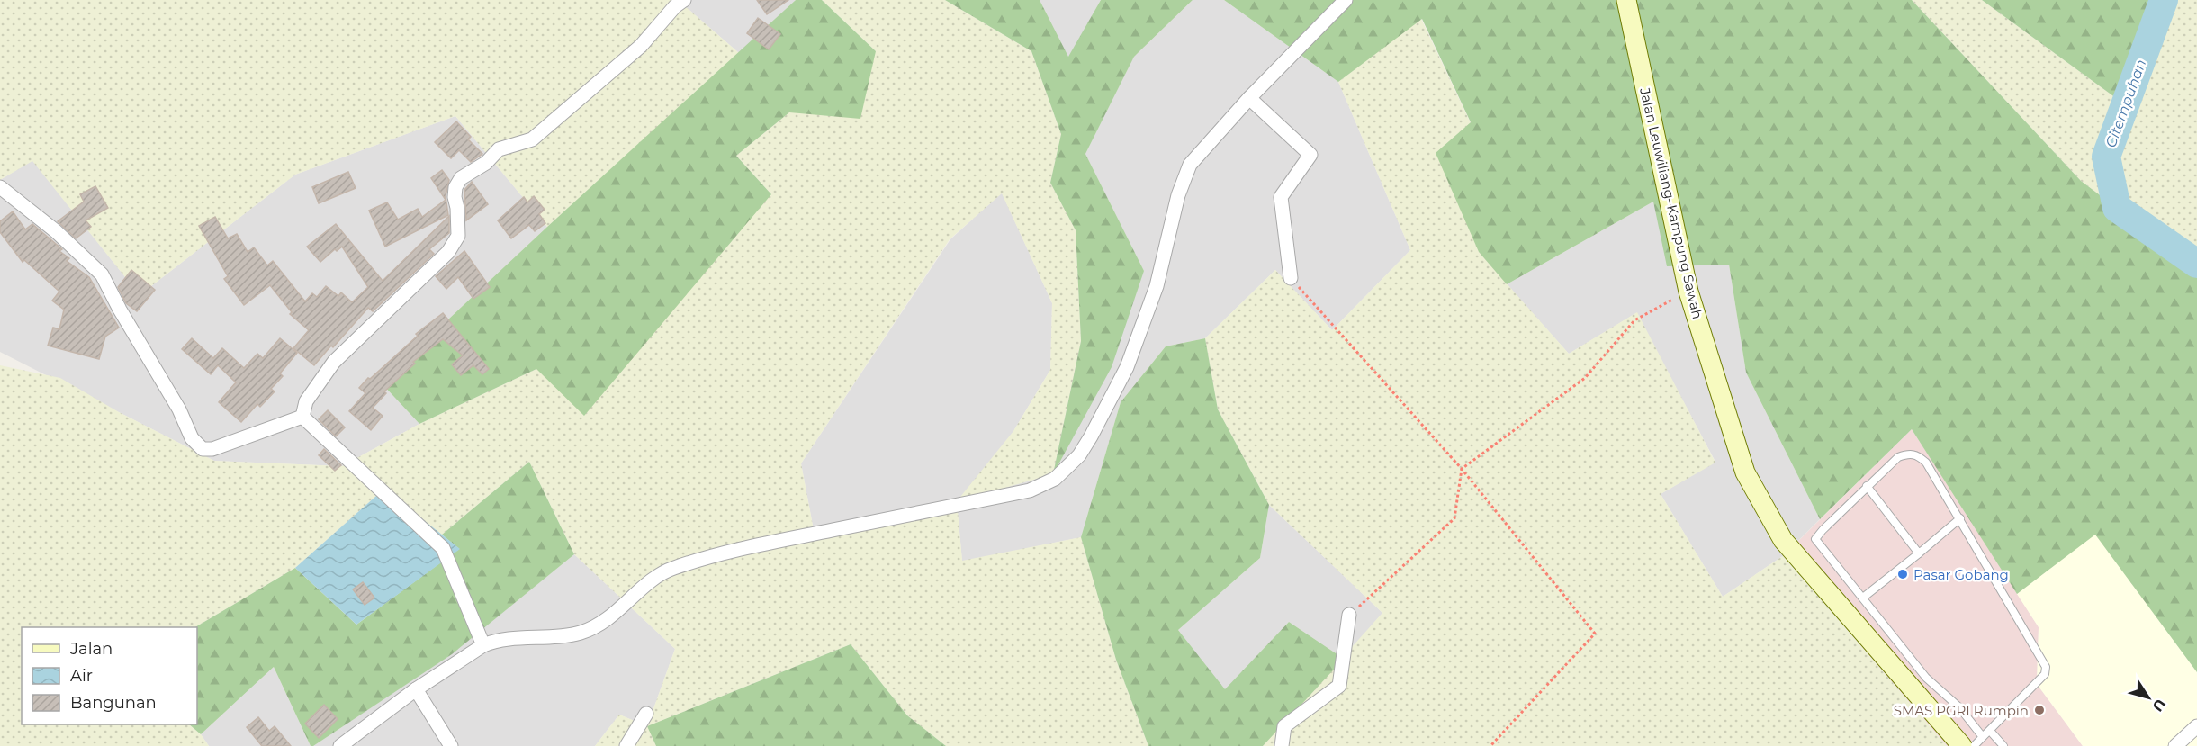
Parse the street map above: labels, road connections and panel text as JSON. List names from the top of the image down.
{
  "streets": {
    "main road": ["Jalan Leuwiliang–Kampung Sawah"]
  },
  "water": ["Citempuhan"],
  "places": ["Pasar Gobang", "SMAS PGRI Rumpin"],
  "legend": ["Jalan", "Air", "Bangunan"],
  "north": "bottom right"
}
